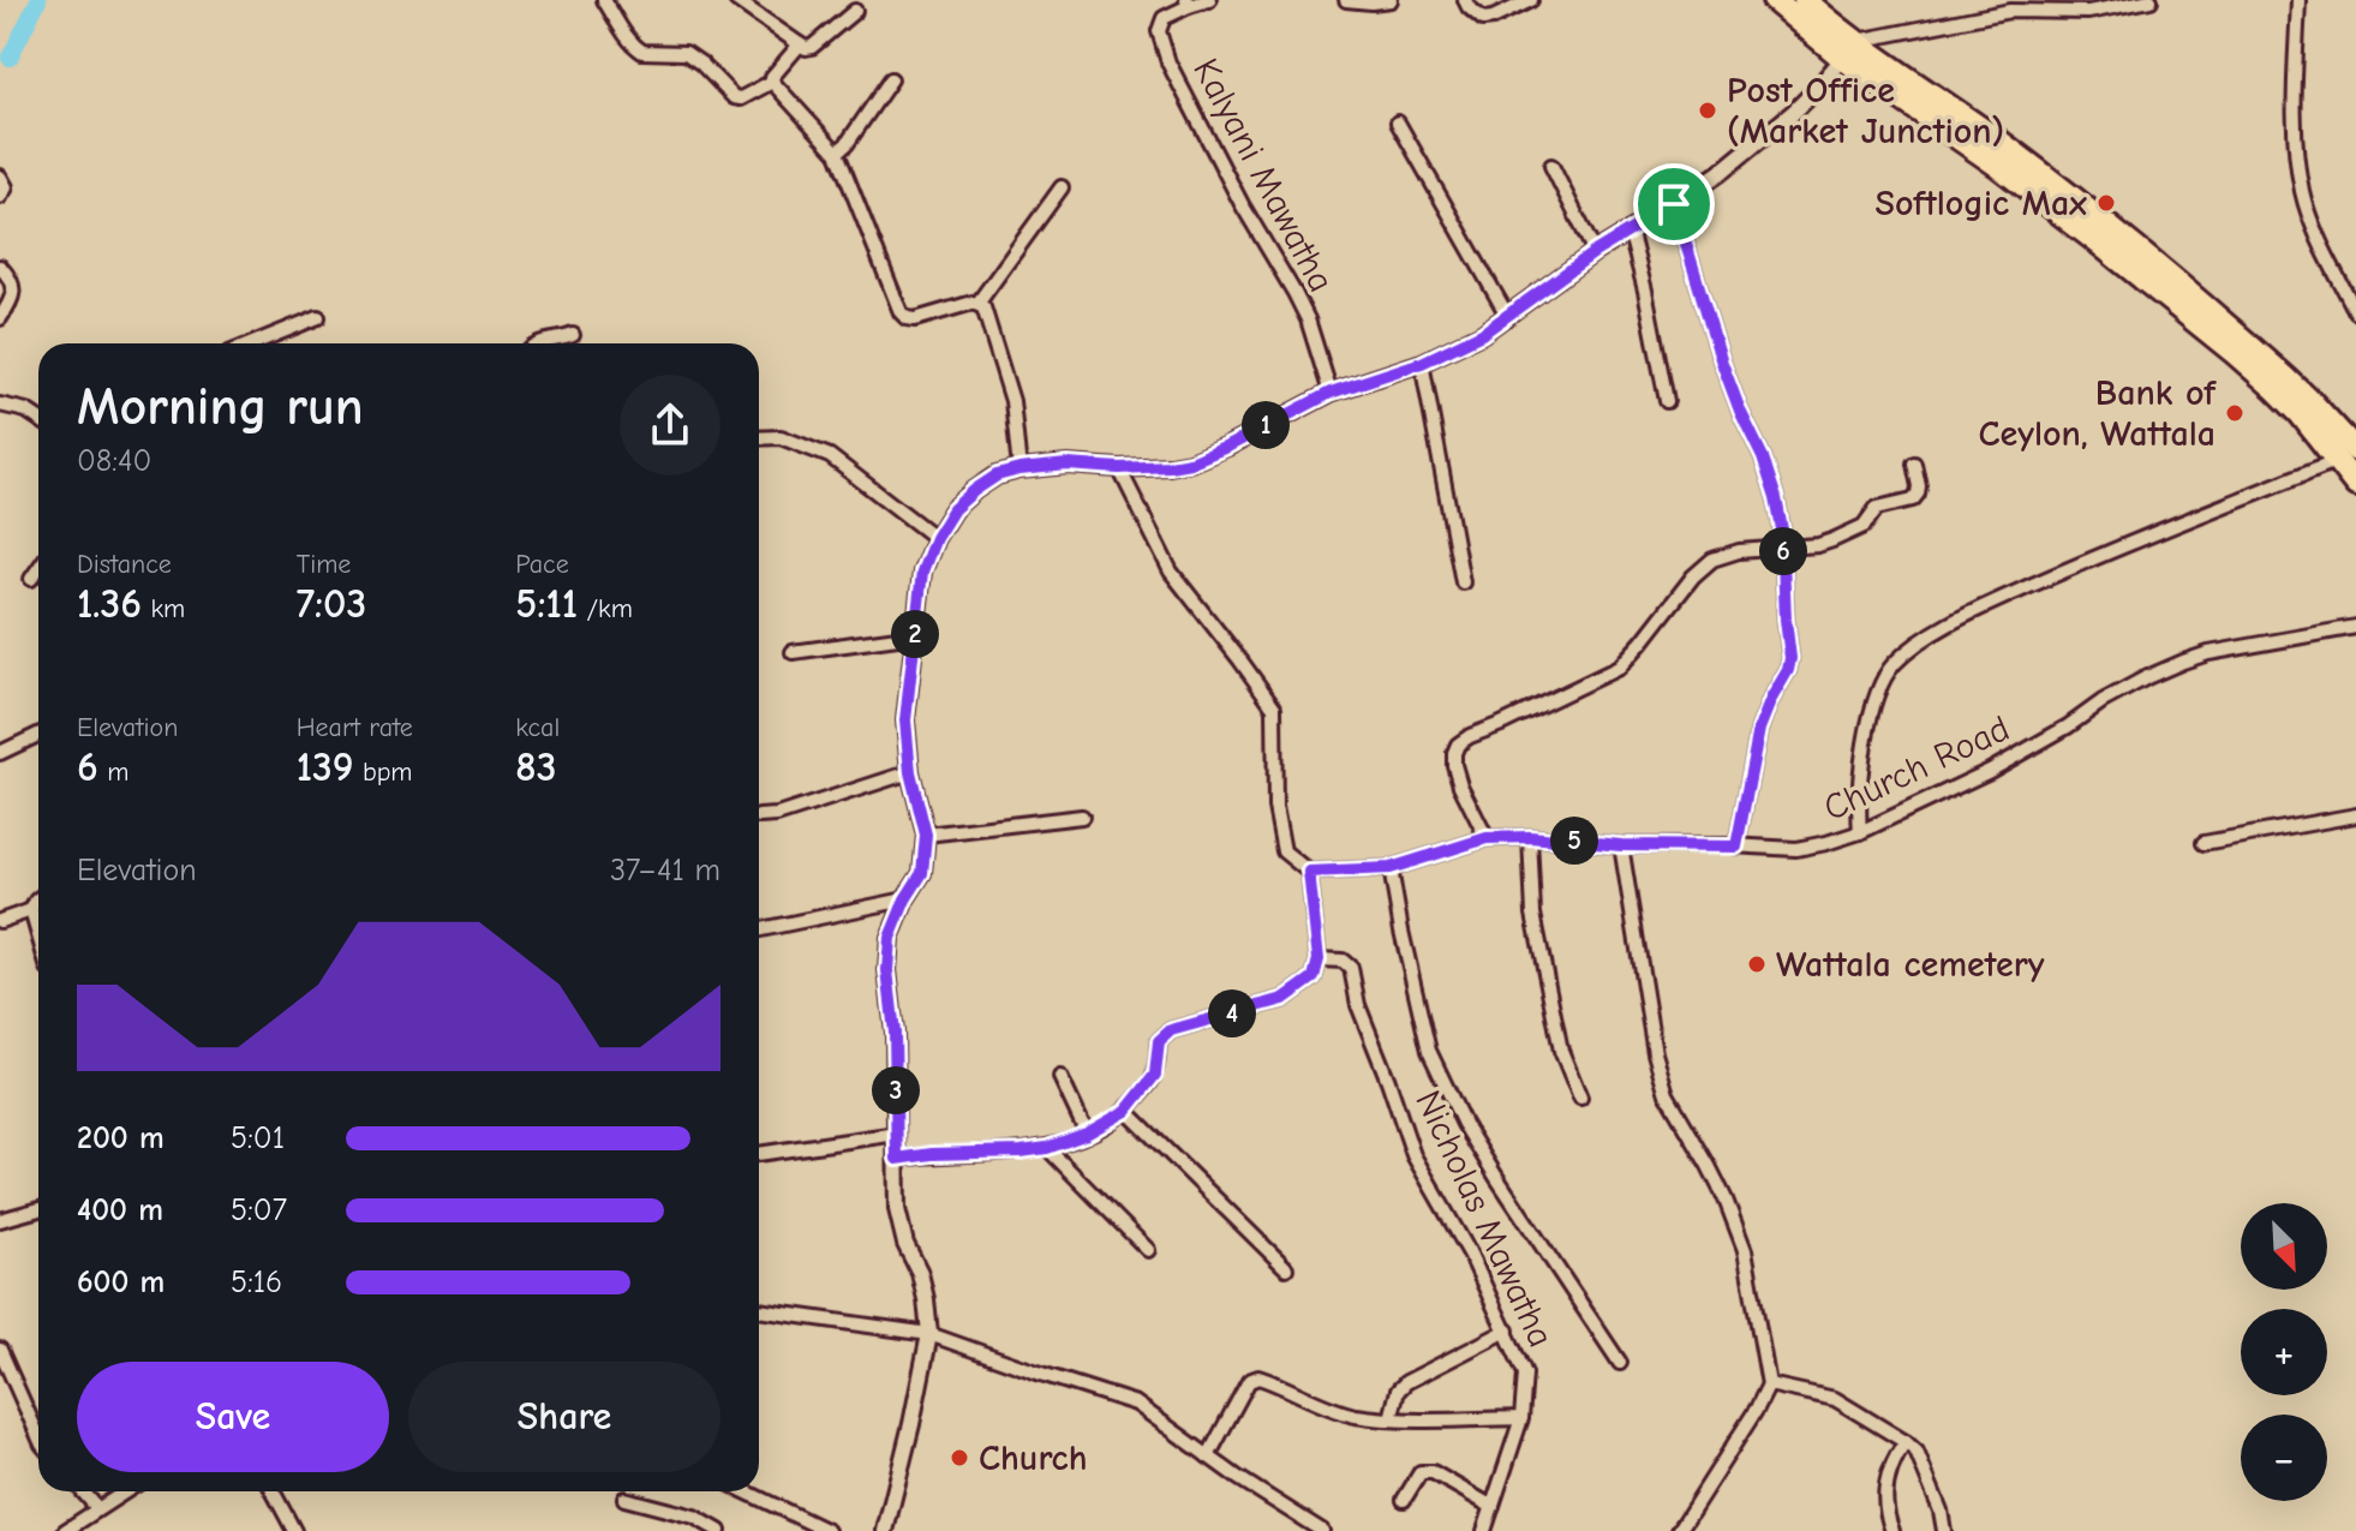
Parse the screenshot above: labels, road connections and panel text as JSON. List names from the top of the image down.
{
  "streets": {
    "street": ["Kalyani Mawatha", "Church Road", "Nicholas Mawatha"]
  },
  "places": [
    "Post Office (Market Junction)",
    "Softlogic Max",
    "Bank of Ceylon, Wattala",
    "Wattala cemetery",
    "Church"
  ],
  "north": "bottom right",
  "page": {
    "heading": ["Morning run", "08:40"],
    "pins": [
      "1",
      "6",
      "2",
      "5",
      "4",
      "3"
    ],
    "stats": [
      ["Distance", "1.36 km"],
      ["Time", "7:03"],
      ["Pace", "5:11 /km"],
      ["Elevation", "6 m"],
      ["Heart rate", "139 bpm"],
      ["kcal", "83"]
    ],
    "chart": ["Elevation", "37–41 m"],
    "list": [
      {
        "name": "200 m",
        "note": "5:01"
      },
      {
        "name": "400 m",
        "note": "5:07"
      },
      {
        "name": "600 m",
        "note": "5:16"
      }
    ],
    "map_buttons": ["+", "−"],
    "buttons": ["Save", "Share"]
  }
}
